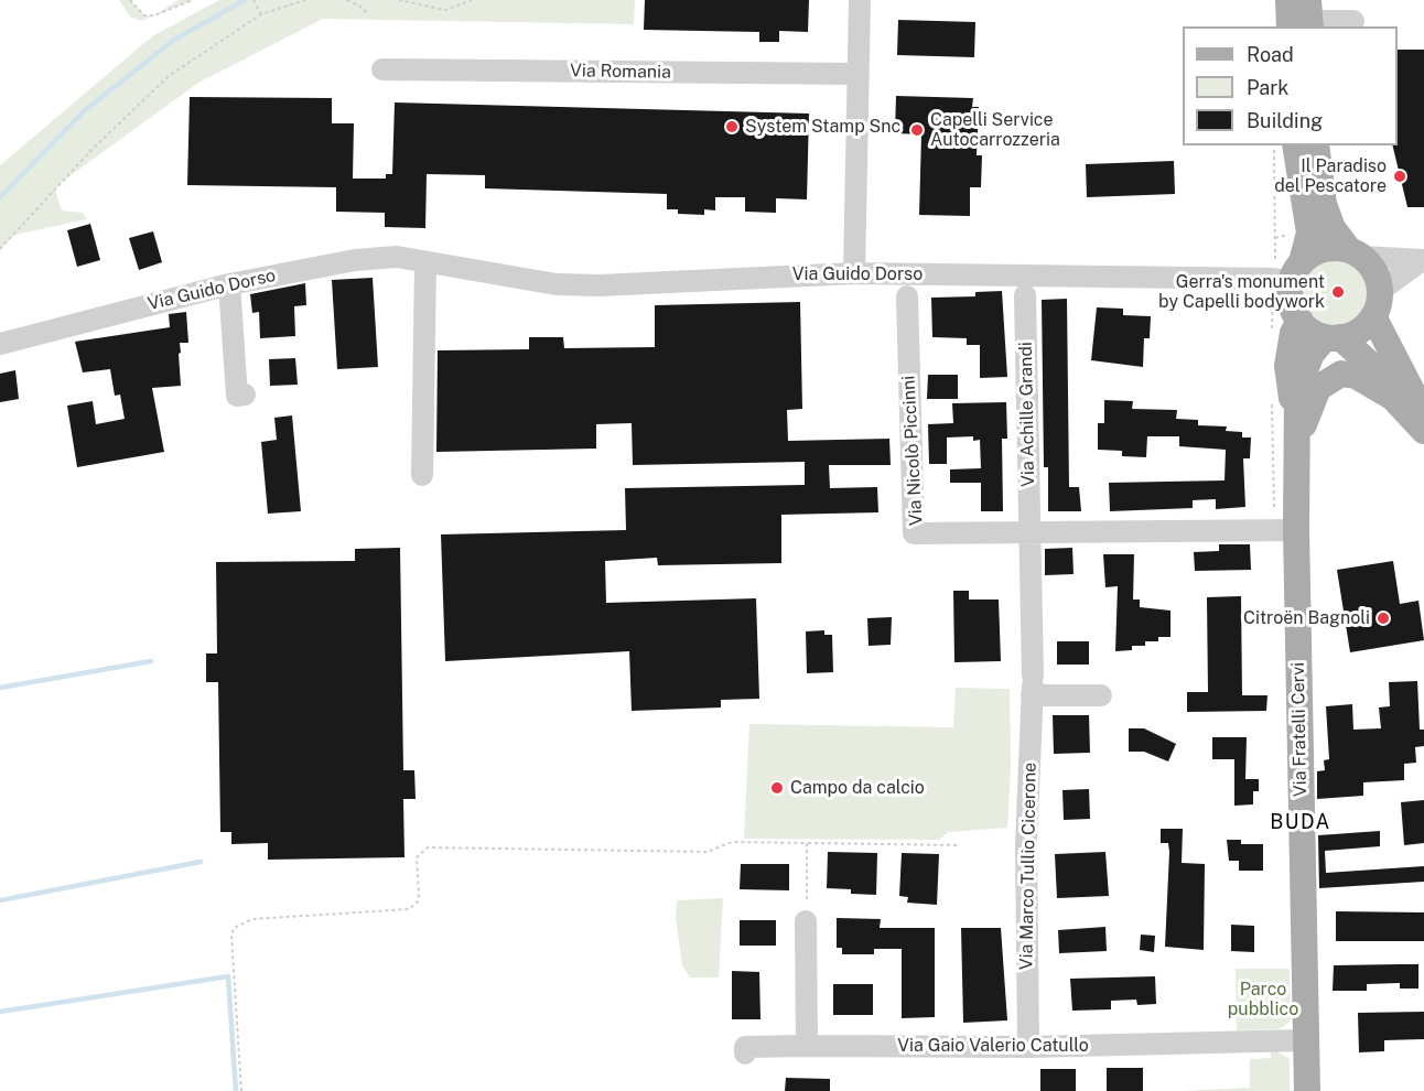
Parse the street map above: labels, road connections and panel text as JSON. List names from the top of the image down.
{
  "streets": {
    "main road": ["Via Fratelli Cervi"],
    "street": [
      "Via Romania",
      "Via Guido Dorso",
      "Via Achille Grandi",
      "Via Nicolò Piccinni",
      "Via Marco Tullio Cicerone",
      "Via Gaio Valerio Catullo"
    ]
  },
  "crossings": [
    ["Via Guido Dorso", "Via Fratelli Cervi"],
    ["Via Achille Grandi", "Via Nicolò Piccinni"],
    ["Via Nicolò Piccinni", "Via Fratelli Cervi"],
    ["Via Fratelli Cervi", "Via Gaio Valerio Catullo"],
    ["Via Marco Tullio Cicerone", "Via Gaio Valerio Catullo"]
  ],
  "districts": ["BUDA"],
  "parks": ["Parco pubblico"],
  "places": [
    "System Stamp Snc",
    "Capelli Service Autocarrozzeria",
    "Il Paradiso del Pescatore",
    "Gerra's monument by Capelli bodywork",
    "Citroën Bagnoli",
    "Campo da calcio"
  ],
  "legend": ["Road", "Park", "Building"]
}
